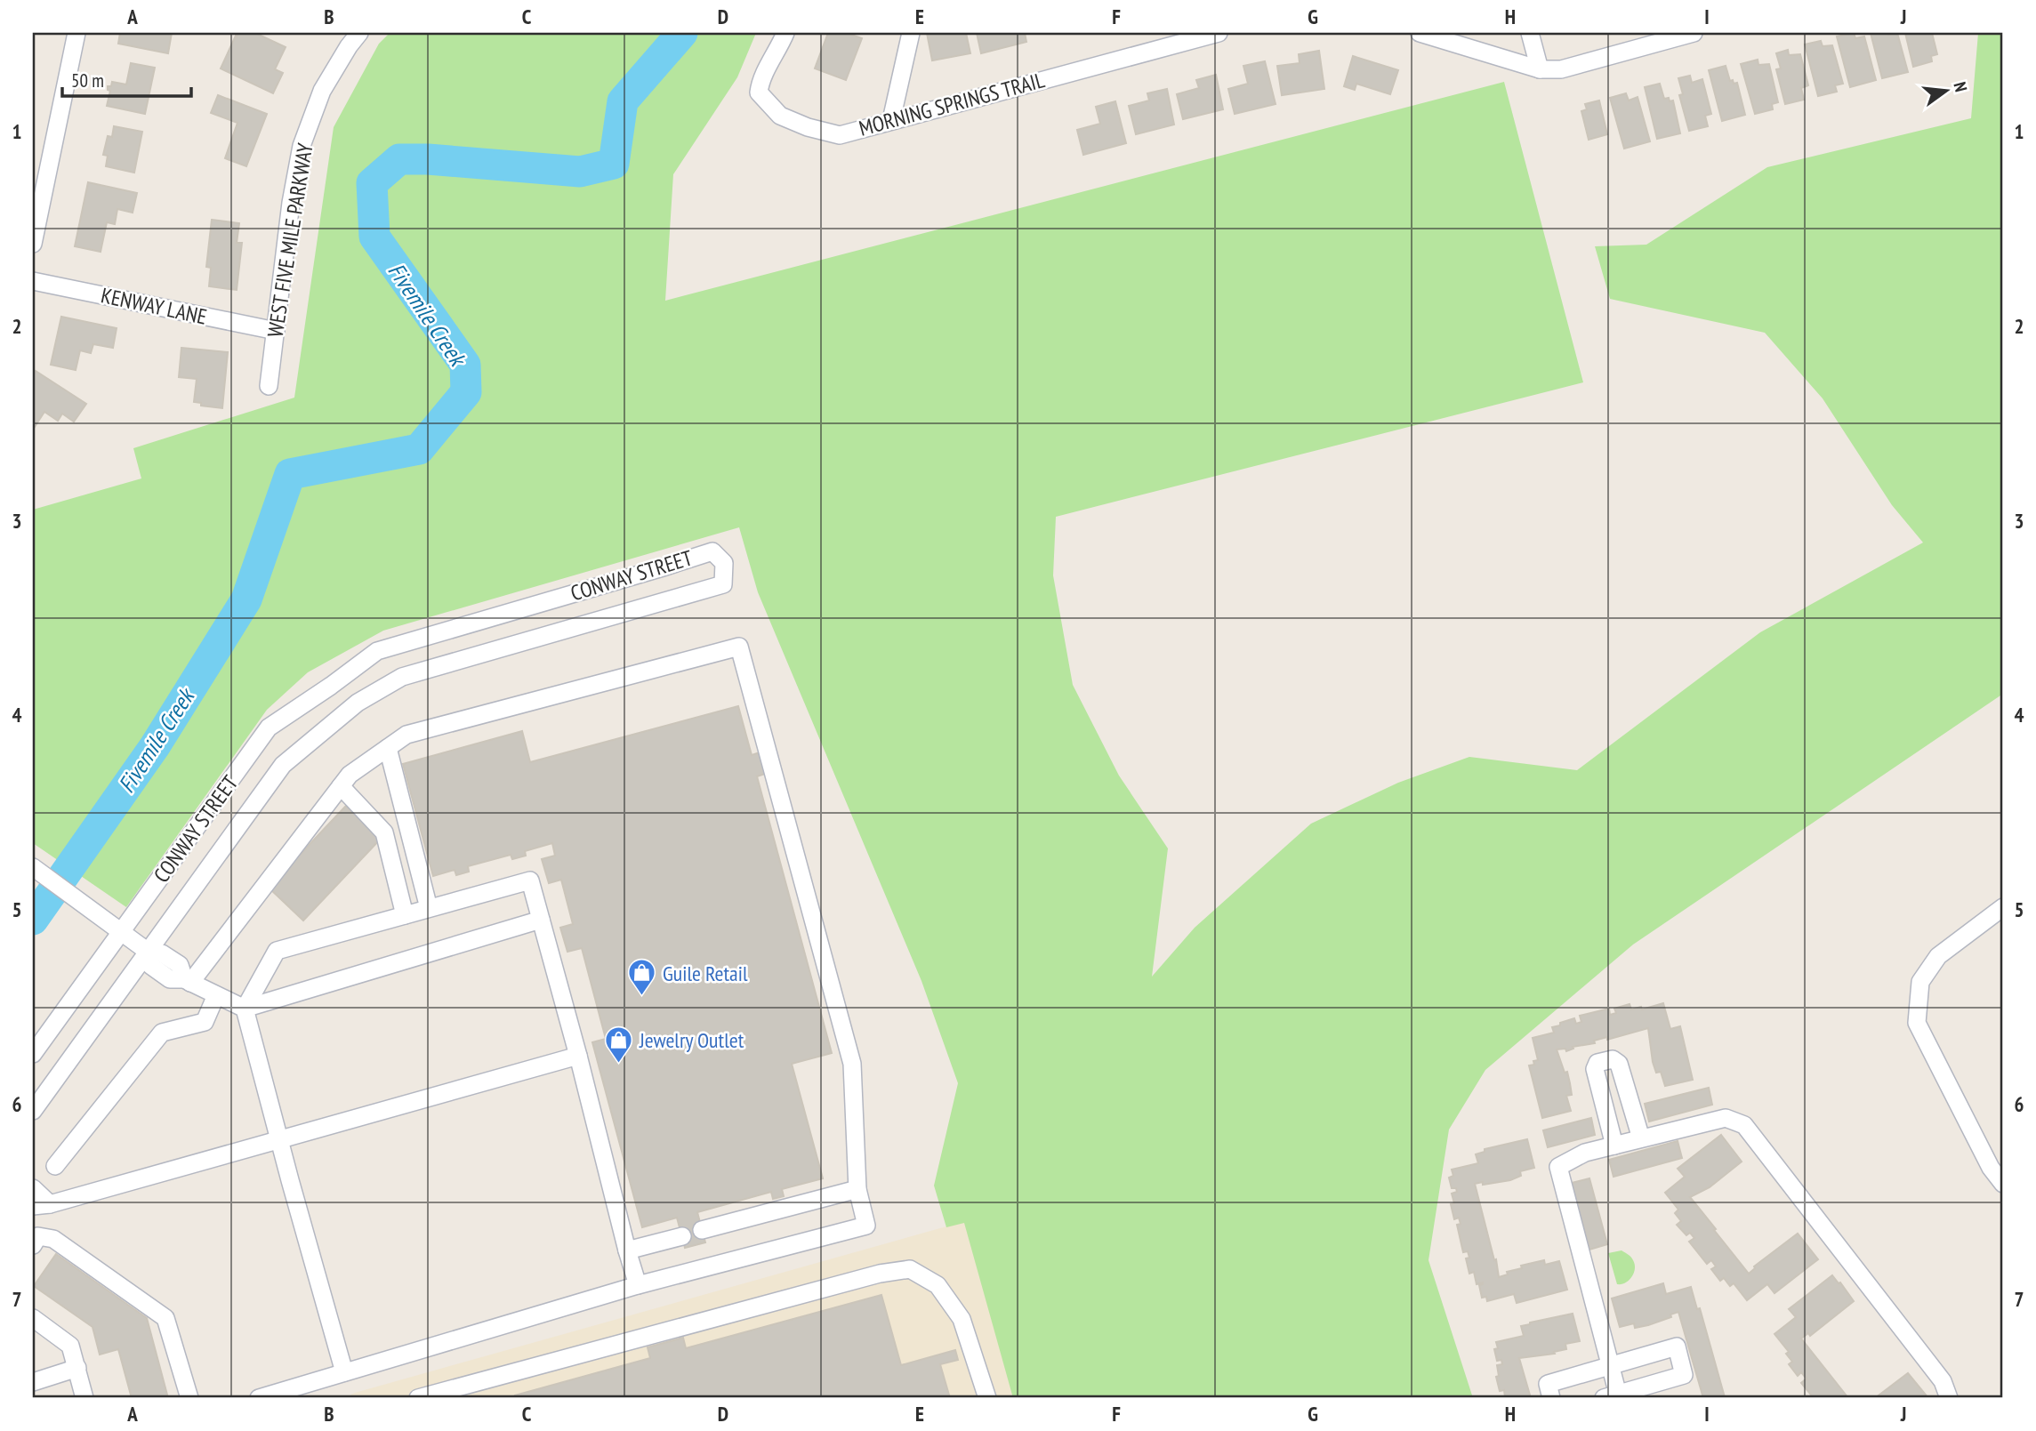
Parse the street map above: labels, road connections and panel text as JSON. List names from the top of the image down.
{
  "streets": {
    "street": [
      "MORNING SPRINGS TRAIL",
      "WEST FIVE MILE PARKWAY",
      "KENWAY LANE",
      "CONWAY STREET"
    ]
  },
  "crossings": [
    ["WEST FIVE MILE PARKWAY", "KENWAY LANE"]
  ],
  "water": ["Fivemile Creek"],
  "places": {
    "shop": ["Guile Retail", "Jewelry Outlet"]
  },
  "scale_bar": "50 m",
  "north": "right",
  "grid": {
    "columns": [
      "A",
      "B",
      "C",
      "D",
      "E",
      "F",
      "G",
      "H",
      "I",
      "J"
    ],
    "rows": [
      "1",
      "2",
      "3",
      "4",
      "5",
      "6",
      "7"
    ]
  }
}
